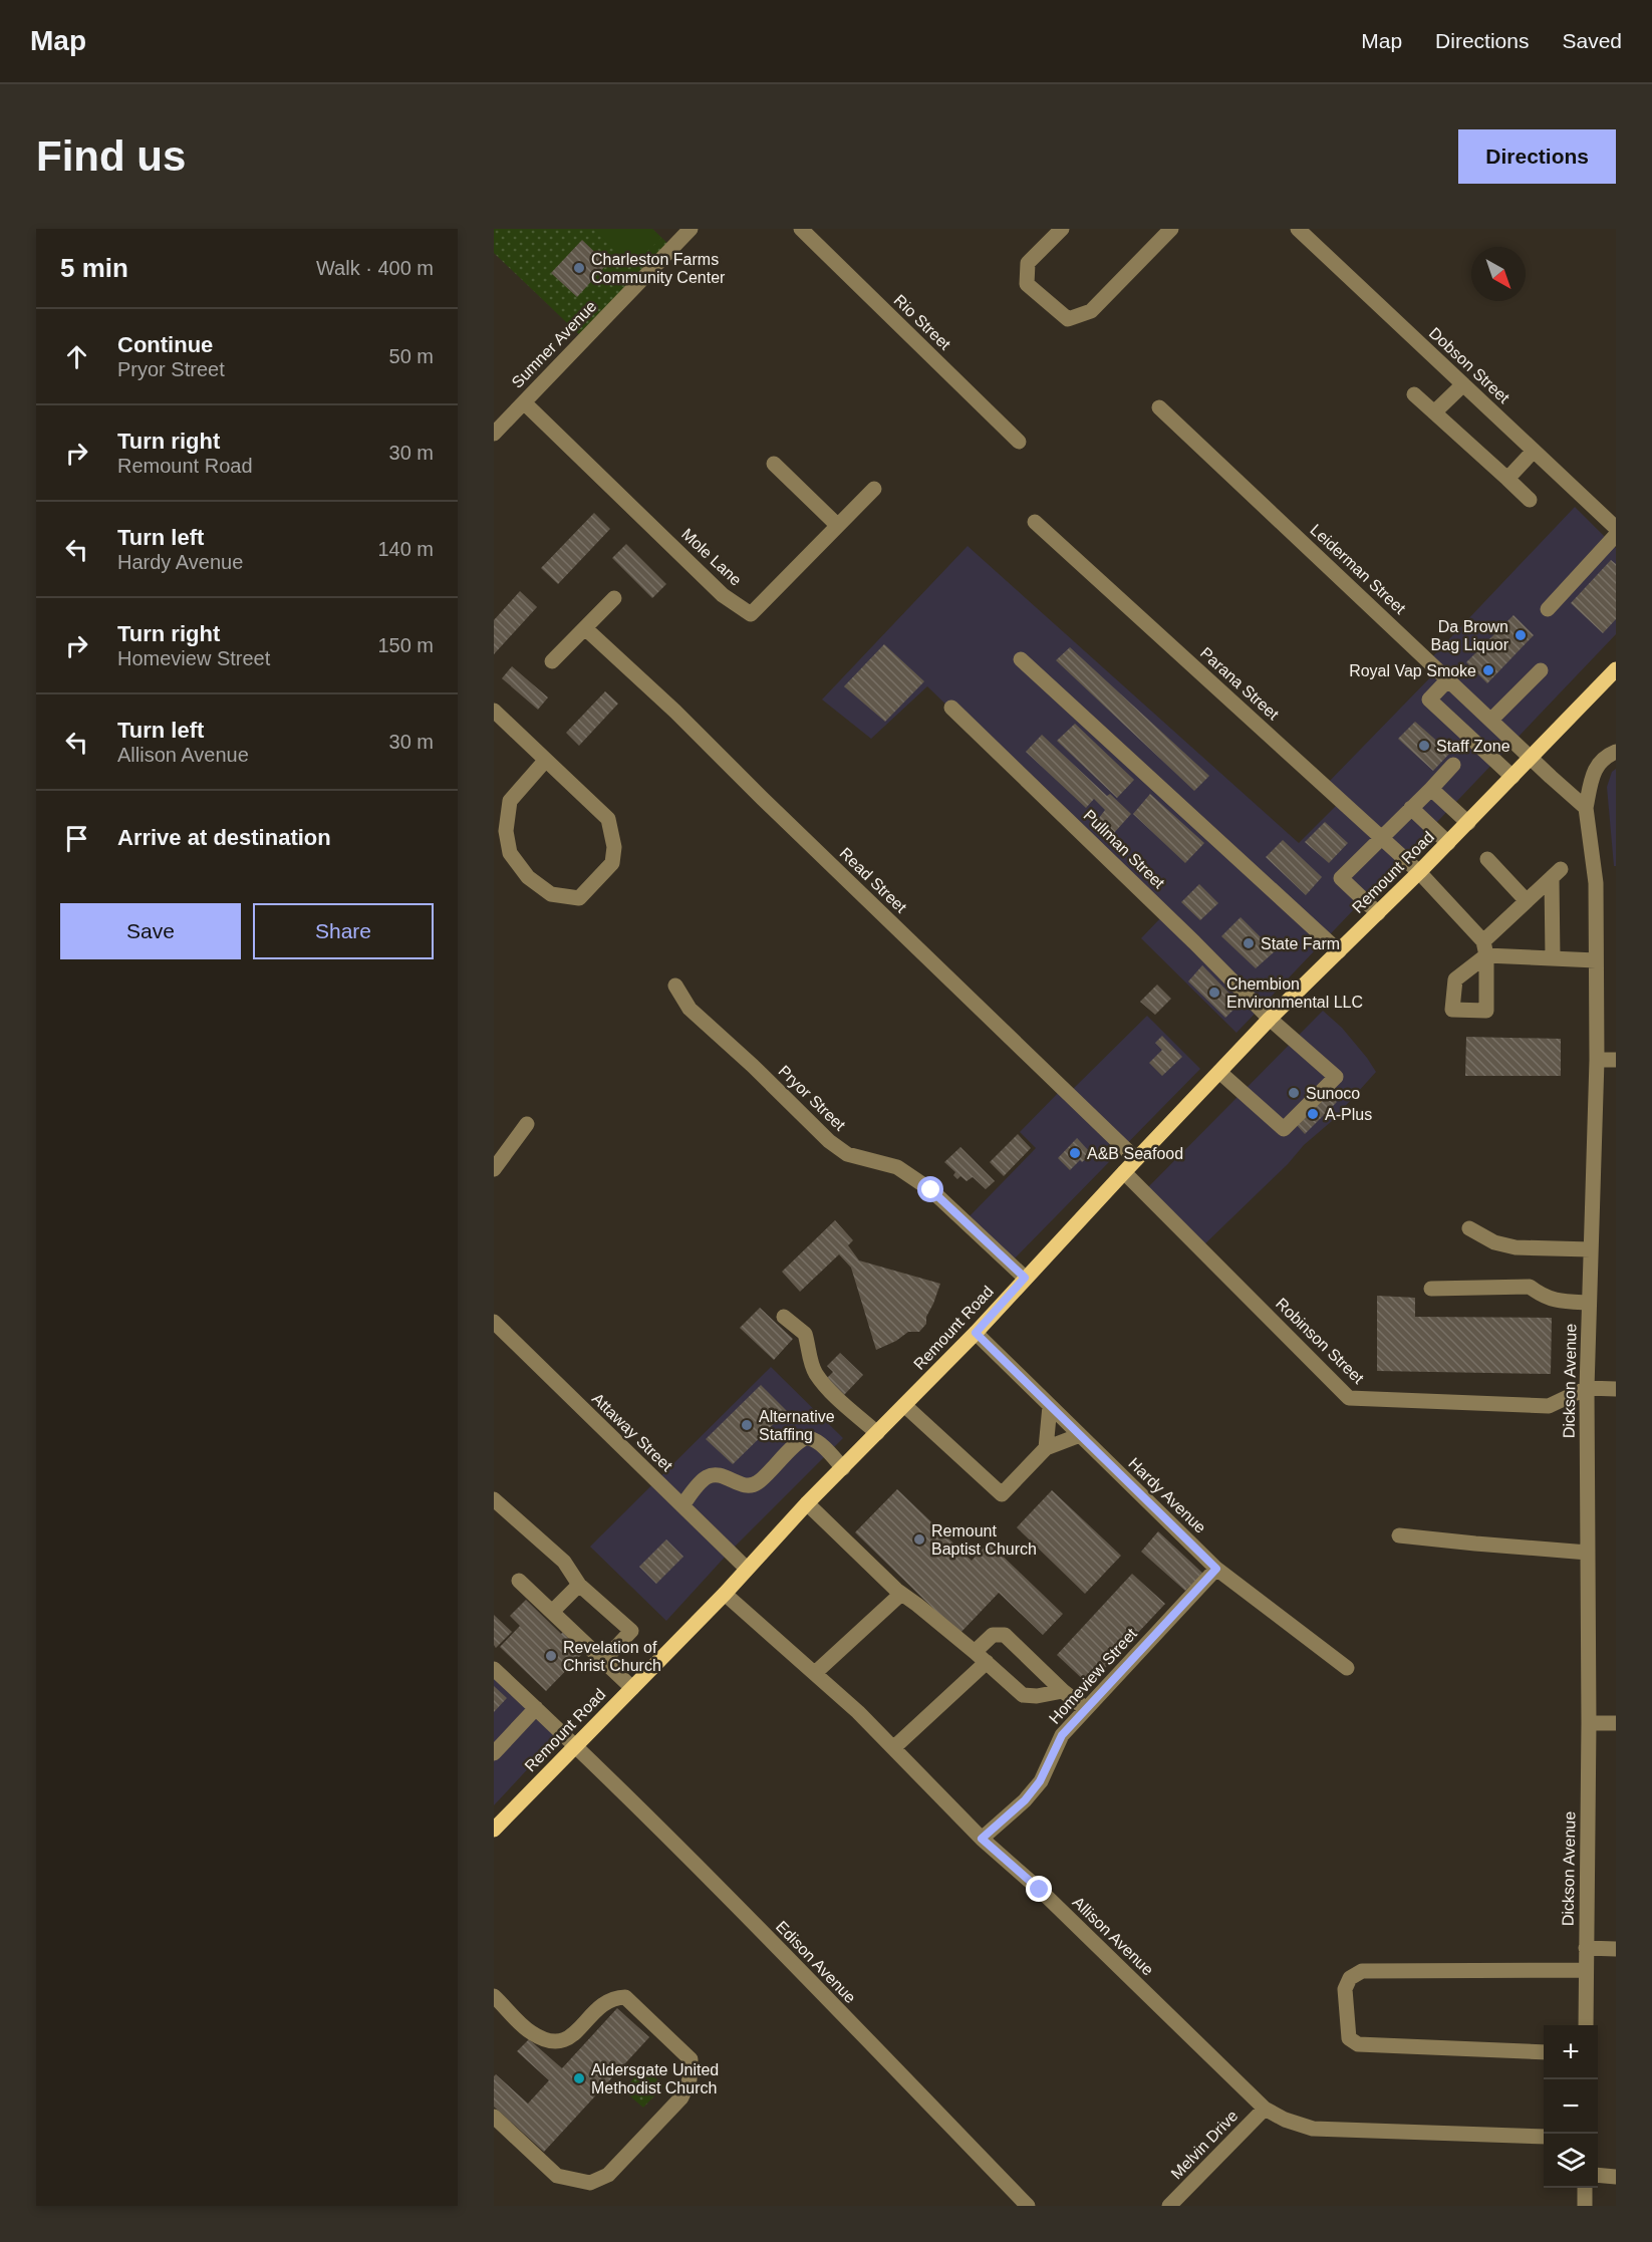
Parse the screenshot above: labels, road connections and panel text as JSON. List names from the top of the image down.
{
  "streets": {
    "main road": ["Remount Road"],
    "street": [
      "Rio Street",
      "Sumner Avenue",
      "Dobson Street",
      "Mole Lane",
      "Leiderman Street",
      "Parana Street",
      "Pullman Street",
      "Read Street",
      "Pryor Street",
      "Robinson Street",
      "Dickson Avenue",
      "Attaway Street",
      "Hardy Avenue",
      "Homeview Street",
      "Allison Avenue",
      "Edison Avenue",
      "Melvin Drive"
    ]
  },
  "crossings": [
    ["Sumner Avenue", "Mole Lane"],
    ["Leiderman Street", "Remount Road"],
    ["Parana Street", "Remount Road"],
    ["Pullman Street", "Remount Road"],
    ["Remount Road", "Read Street"],
    ["Remount Road", "Pryor Street"],
    ["Remount Road", "Robinson Street"],
    ["Remount Road", "Attaway Street"],
    ["Remount Road", "Hardy Avenue"],
    ["Remount Road", "Allison Avenue"],
    ["Remount Road", "Edison Avenue"],
    ["Robinson Street", "Dickson Avenue"],
    ["Hardy Avenue", "Homeview Street"],
    ["Homeview Street", "Allison Avenue"],
    ["Allison Avenue", "Melvin Drive"]
  ],
  "places": [
    "Charleston Farms Community Center",
    "Da Brown Bag Liquor",
    "Royal Vap Smoke",
    "Staff Zone",
    "State Farm",
    "Chembion Environmental LLC",
    "Sunoco",
    "A-Plus",
    "A&B Seafood",
    "Alternative Staffing",
    "Remount Baptist Church",
    "Revelation of Christ Church",
    "Aldersgate United Methodist Church"
  ],
  "north": "bottom right",
  "page": {
    "header": "Map",
    "nav": ["Map", "Directions", "Saved"],
    "buttons": [
      "Directions",
      ["Save", "Share"]
    ],
    "title": "Find us",
    "heading": ["5 min", "Walk · 400 m"],
    "list": [
      ["Continue", "Pryor Street", "50 m"],
      ["Turn right", "Remount Road", "30 m"],
      ["Turn left", "Hardy Avenue", "140 m"],
      ["Turn right", "Homeview Street", "150 m"],
      ["Turn left", "Allison Avenue", "30 m"],
      "Arrive at destination"
    ],
    "map_buttons": ["+", "−"]
  }
}
